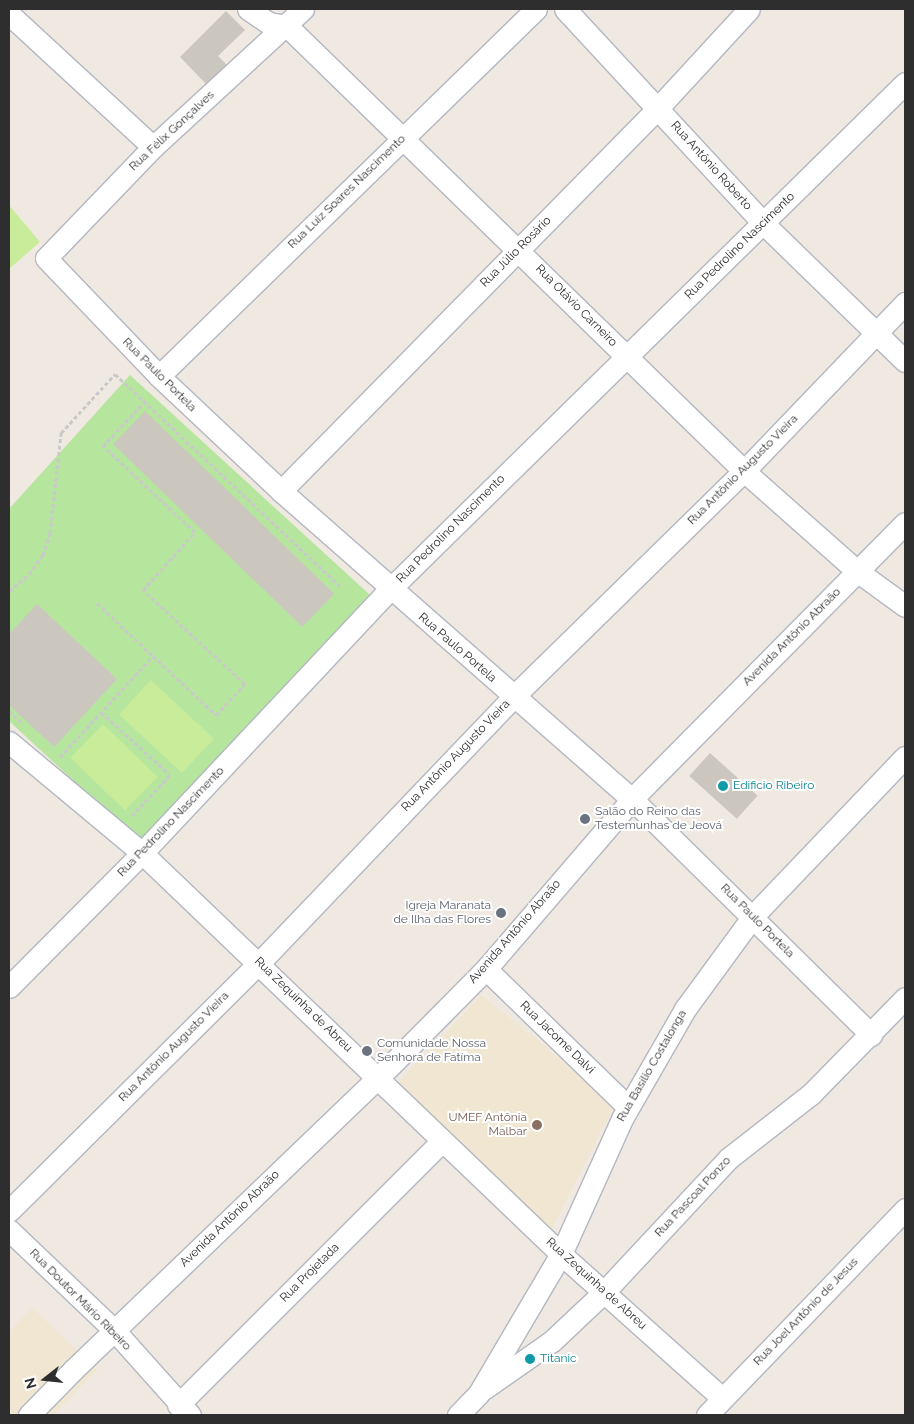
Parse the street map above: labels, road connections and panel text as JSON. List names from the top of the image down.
{
  "streets": {
    "street": [
      "Rua Félix Gonçalves",
      "Rua Antônio Roberto",
      "Rua Luiz Soares Nascimento",
      "Rua Pedrolino Nascimento",
      "Rua Júlio Rosário",
      "Rua Otávio Carneiro",
      "Rua Paulo Portela",
      "Rua Antônio Augusto Vieira",
      "Avenida Antônio Abraão",
      "Rua Zequinha de Abreu",
      "Rua Jacome Dalvi",
      "Rua Basílio Costalonga",
      "Rua Pascoal Ponzo",
      "Rua Projetada",
      "Rua Doutor Mário Ribeiro",
      "Rua Joel Antônio de Jesus"
    ]
  },
  "crossings": [
    ["Rua Félix Gonçalves", "Rua Otávio Carneiro"],
    ["Rua Félix Gonçalves", "Rua Paulo Portela"],
    ["Rua Antônio Roberto", "Rua Pedrolino Nascimento"],
    ["Rua Antônio Roberto", "Rua Júlio Rosário"],
    ["Rua Antônio Roberto", "Rua Antônio Augusto Vieira"],
    ["Rua Luiz Soares Nascimento", "Rua Otávio Carneiro"],
    ["Rua Luiz Soares Nascimento", "Rua Paulo Portela"],
    ["Rua Pedrolino Nascimento", "Rua Otávio Carneiro"],
    ["Rua Pedrolino Nascimento", "Rua Paulo Portela"],
    ["Rua Pedrolino Nascimento", "Rua Zequinha de Abreu"],
    ["Rua Júlio Rosário", "Rua Otávio Carneiro"],
    ["Rua Júlio Rosário", "Rua Paulo Portela"],
    ["Rua Otávio Carneiro", "Rua Antônio Augusto Vieira"],
    ["Rua Otávio Carneiro", "Avenida Antônio Abraão"],
    ["Rua Paulo Portela", "Rua Antônio Augusto Vieira"],
    ["Rua Paulo Portela", "Avenida Antônio Abraão"],
    ["Rua Paulo Portela", "Rua Basílio Costalonga"],
    ["Rua Paulo Portela", "Rua Pascoal Ponzo"],
    ["Rua Antônio Augusto Vieira", "Rua Zequinha de Abreu"],
    ["Avenida Antônio Abraão", "Rua Zequinha de Abreu"],
    ["Avenida Antônio Abraão", "Rua Jacome Dalvi"],
    ["Avenida Antônio Abraão", "Rua Doutor Mário Ribeiro"],
    ["Rua Zequinha de Abreu", "Rua Basílio Costalonga"],
    ["Rua Zequinha de Abreu", "Rua Pascoal Ponzo"],
    ["Rua Zequinha de Abreu", "Rua Projetada"],
    ["Rua Zequinha de Abreu", "Rua Joel Antônio de Jesus"],
    ["Rua Jacome Dalvi", "Rua Basílio Costalonga"],
    ["Rua Basílio Costalonga", "Rua Pascoal Ponzo"],
    ["Rua Projetada", "Rua Doutor Mário Ribeiro"]
  ],
  "places": [
    "Edificio Ribeiro",
    "Salão do Reino das Testemunhas de Jeová",
    "Igreja Maranata de Ilha das Flores",
    "Comunidade Nossa Senhora de Fatíma",
    "UMEF Antônia Malbar",
    "Titanic"
  ],
  "north": "left"
}
